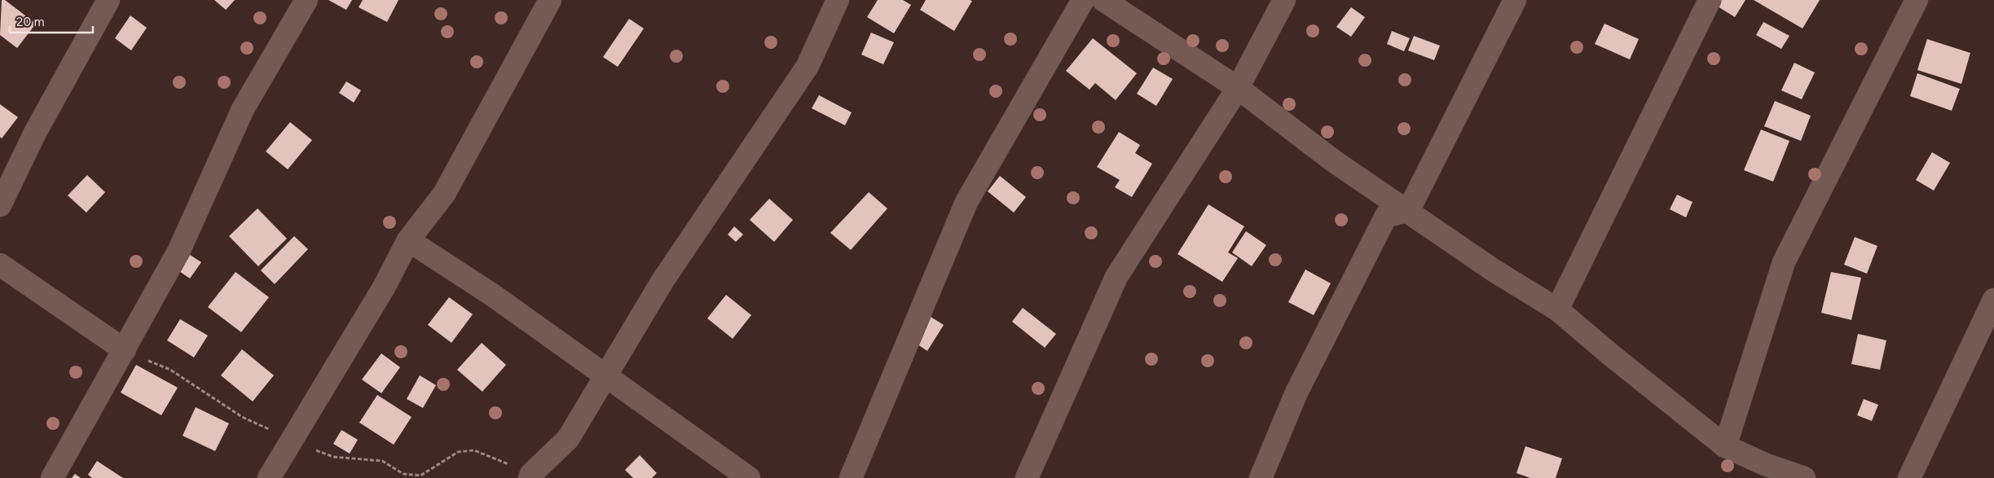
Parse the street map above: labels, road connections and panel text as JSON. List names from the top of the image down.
{
  "scale_bar": "20 m"
}
